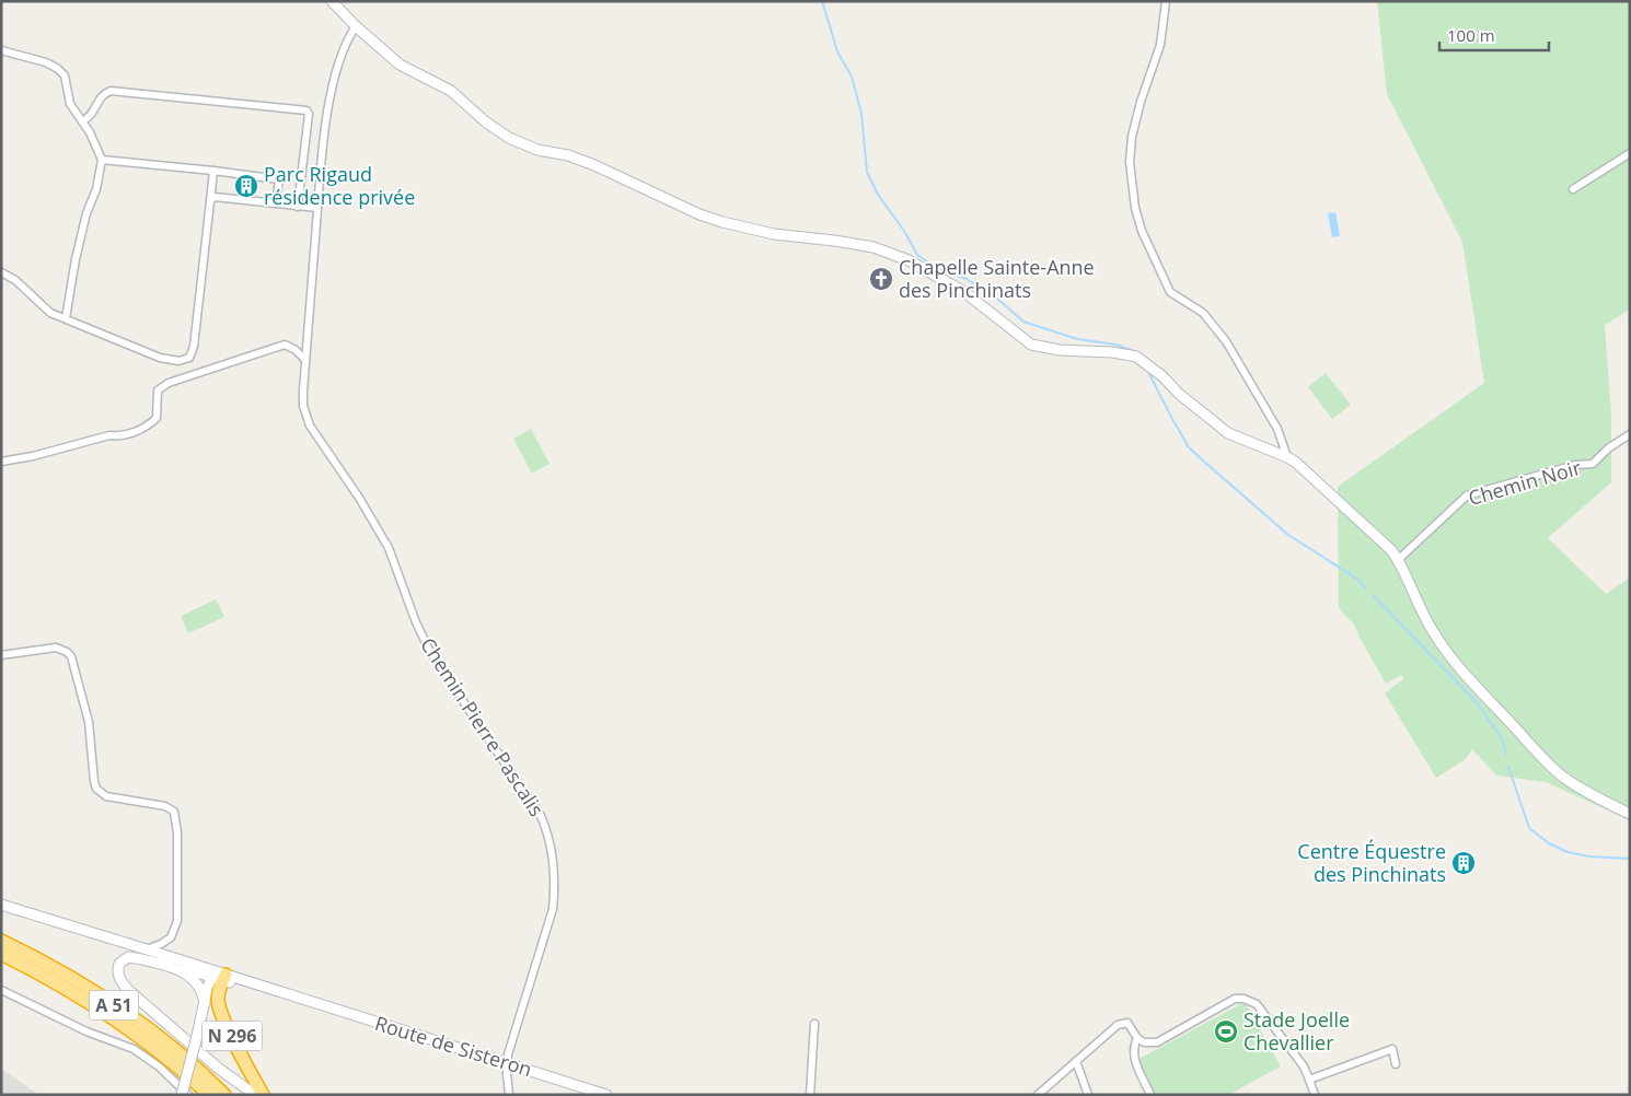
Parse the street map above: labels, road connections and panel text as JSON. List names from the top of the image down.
{
  "streets": {
    "highway": ["A 51", "N 296"],
    "street": ["Chemin Noir", "Chemin Pierre Pascalis", "Route de Sisteron"]
  },
  "crossings": [
    ["Chemin Pierre Pascalis", "Route de Sisteron"],
    ["N 296", "Route de Sisteron"]
  ],
  "places": {
    "building": ["Parc Rigaud résidence privée", "Centre Équestre des Pinchinats"],
    "church": ["Chapelle Sainte-Anne des Pinchinats"],
    "sports": ["Stade Joelle Chevallier"]
  },
  "scale_bar": "100 m"
}
